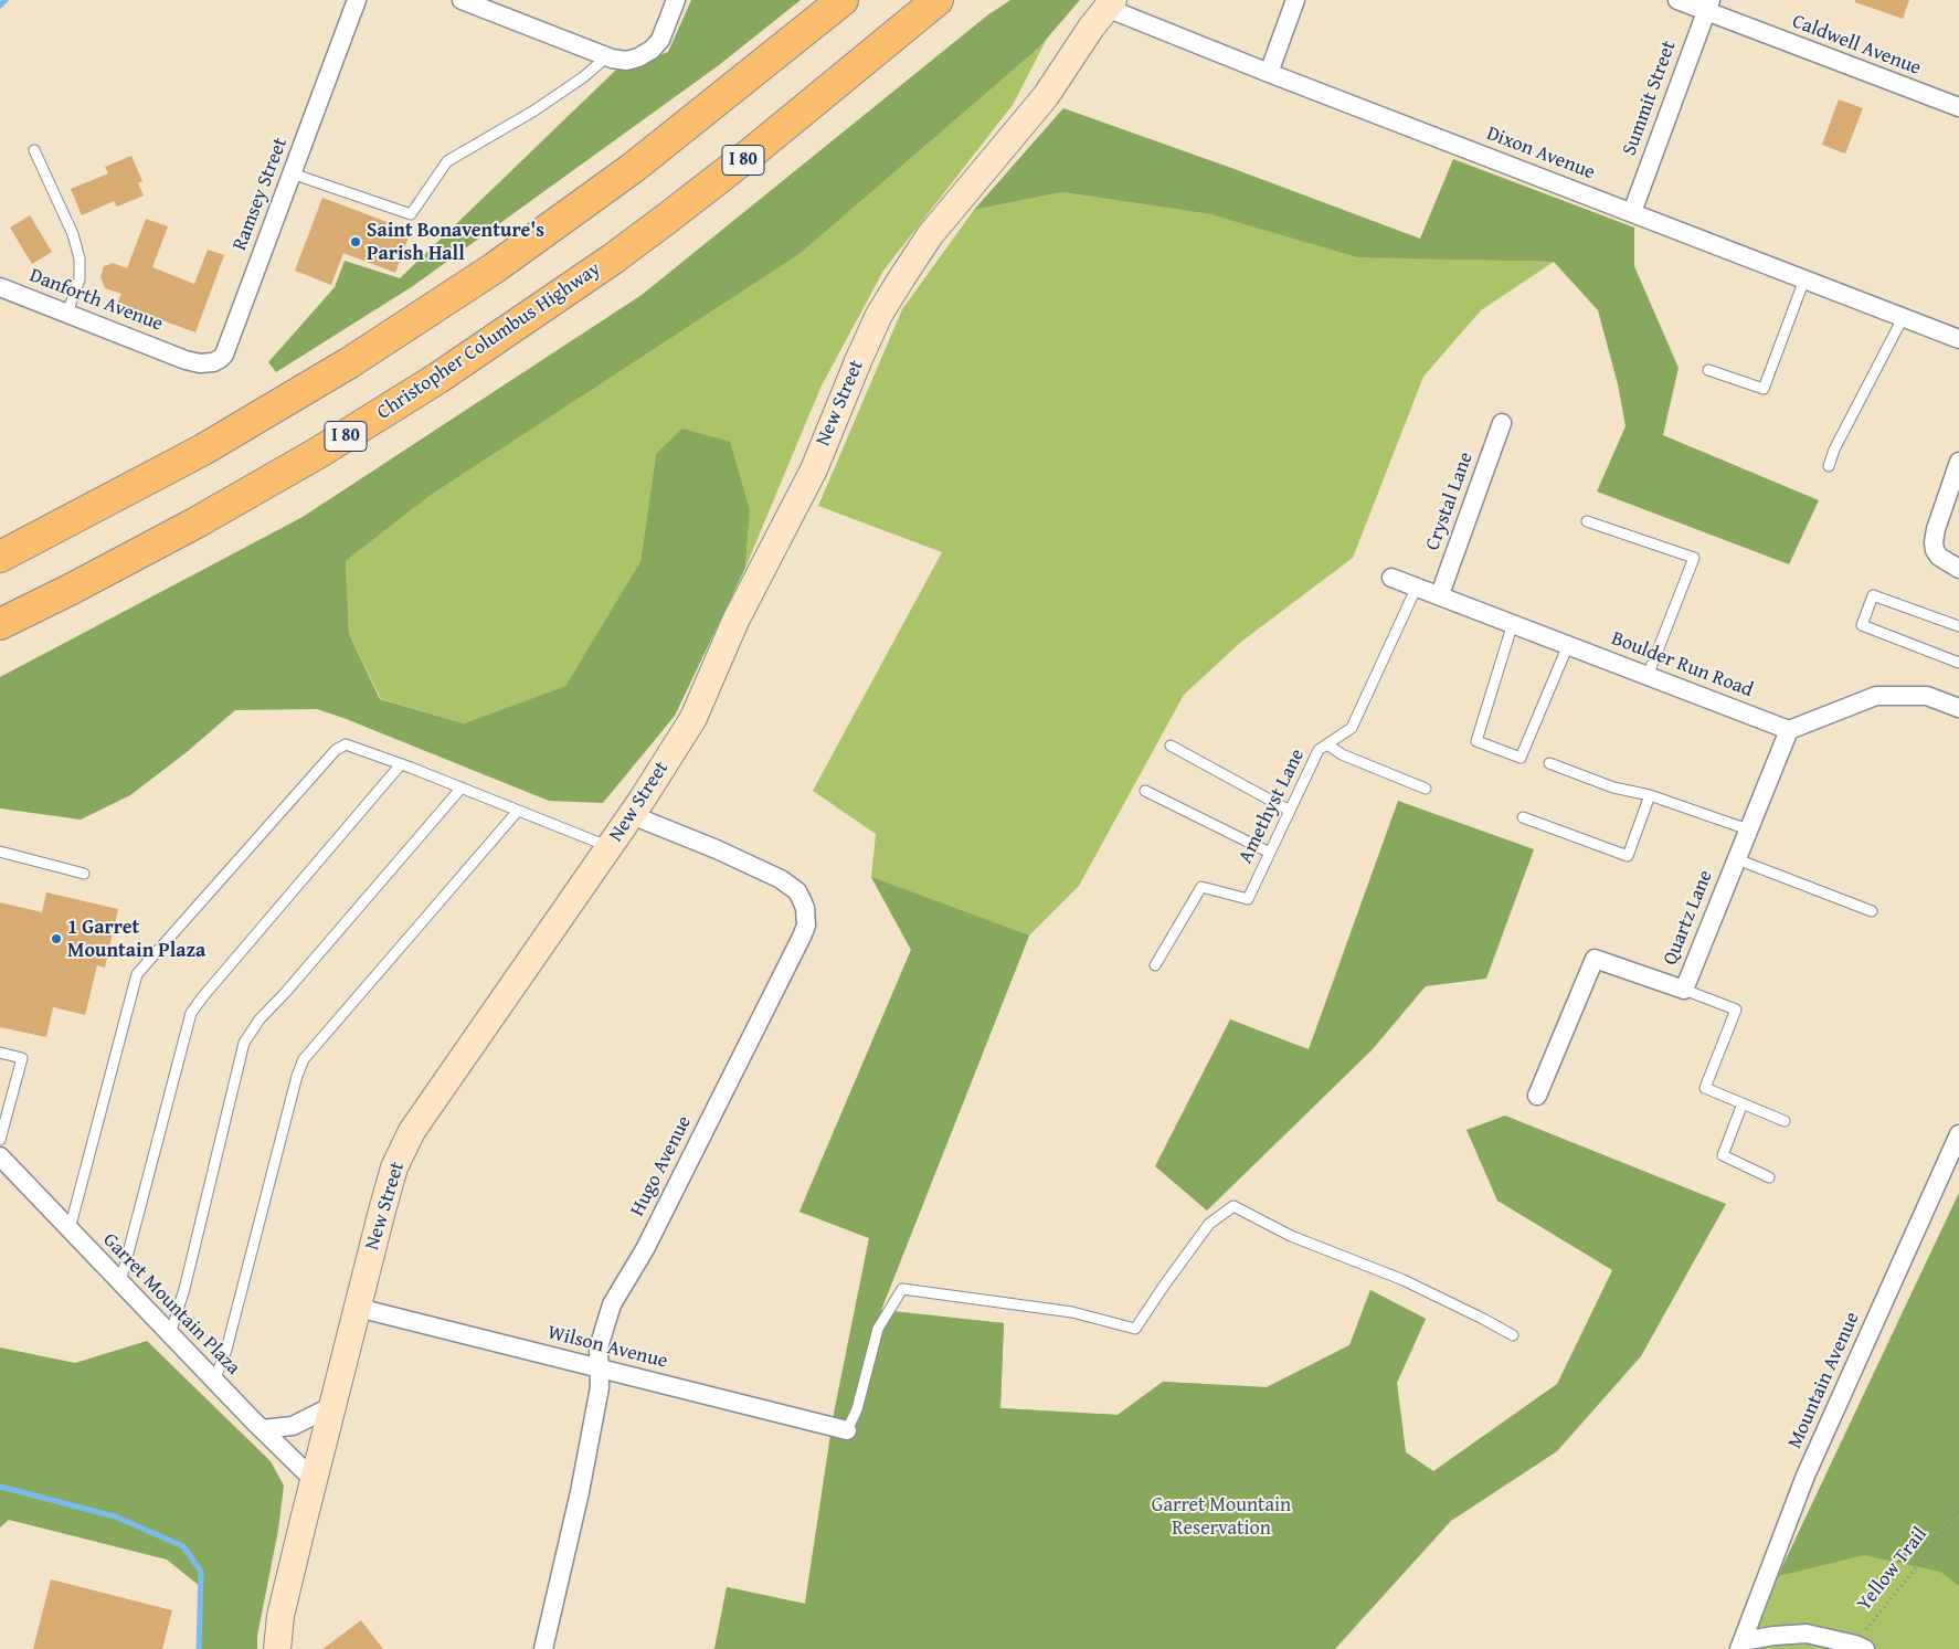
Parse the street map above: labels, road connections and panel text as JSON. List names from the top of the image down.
{
  "streets": {
    "highway": ["I 80", "Christopher Columbus Highway"],
    "street": [
      "Caldwell Avenue",
      "Summit Street",
      "Dixon Avenue",
      "Ramsey Street",
      "Danforth Avenue",
      "New Street",
      "Crystal Lane",
      "Boulder Run Road",
      "Quartz Lane",
      "Hugo Avenue",
      "Garret Mountain Plaza",
      "Wilson Avenue",
      "Mountain Avenue"
    ],
    "lane": ["Amethyst Lane"],
    "path": ["Yellow Trail"]
  },
  "crossings": [
    ["Caldwell Avenue", "Summit Street"],
    ["Summit Street", "Dixon Avenue"],
    ["Dixon Avenue", "New Street"],
    ["Ramsey Street", "Danforth Avenue"],
    ["New Street", "Hugo Avenue"],
    ["New Street", "Garret Mountain Plaza"],
    ["New Street", "Wilson Avenue"],
    ["Crystal Lane", "Boulder Run Road"],
    ["Boulder Run Road", "Amethyst Lane"],
    ["Boulder Run Road", "Quartz Lane"],
    ["Hugo Avenue", "Wilson Avenue"]
  ],
  "parks": ["Garret Mountain Reservation"],
  "places": ["Saint Bonaventure's Parish Hall", "1 Garret Mountain Plaza"]
}
